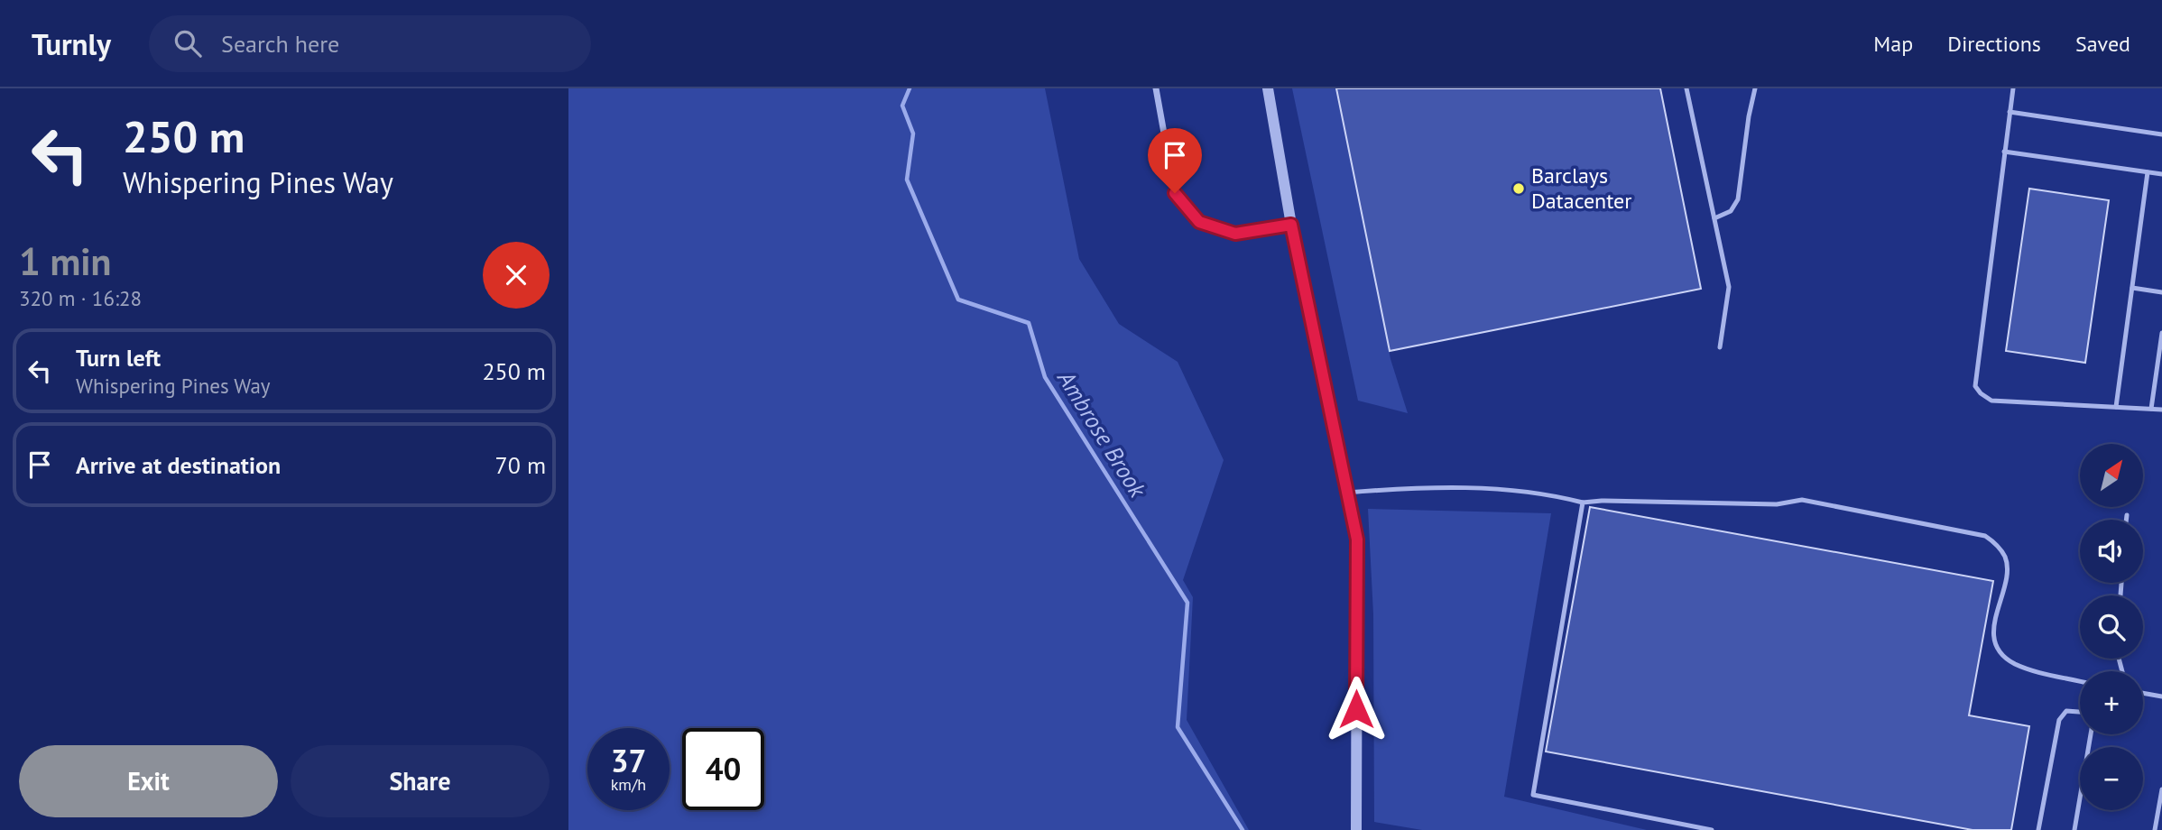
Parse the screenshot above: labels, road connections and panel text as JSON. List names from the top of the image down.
{
  "water": ["Ambrose Brook"],
  "places": ["Barclays Datacenter"],
  "north": "top right",
  "page": {
    "header": "Turnly",
    "search": "Search here",
    "nav": ["Map", "Directions", "Saved"],
    "turn": ["250 m", "Whispering Pines Way"],
    "heading": ["1 min", "320 m · 16:28"],
    "list": [
      {
        "name": "Turn left",
        "note": "Whispering Pines Way",
        "value": "250 m"
      },
      {
        "name": "Arrive at destination",
        "value": "70 m"
      }
    ],
    "map_buttons": ["+", "−"],
    "speed": "37 km/h",
    "limit": "40",
    "buttons": ["Exit", "Share"]
  }
}
